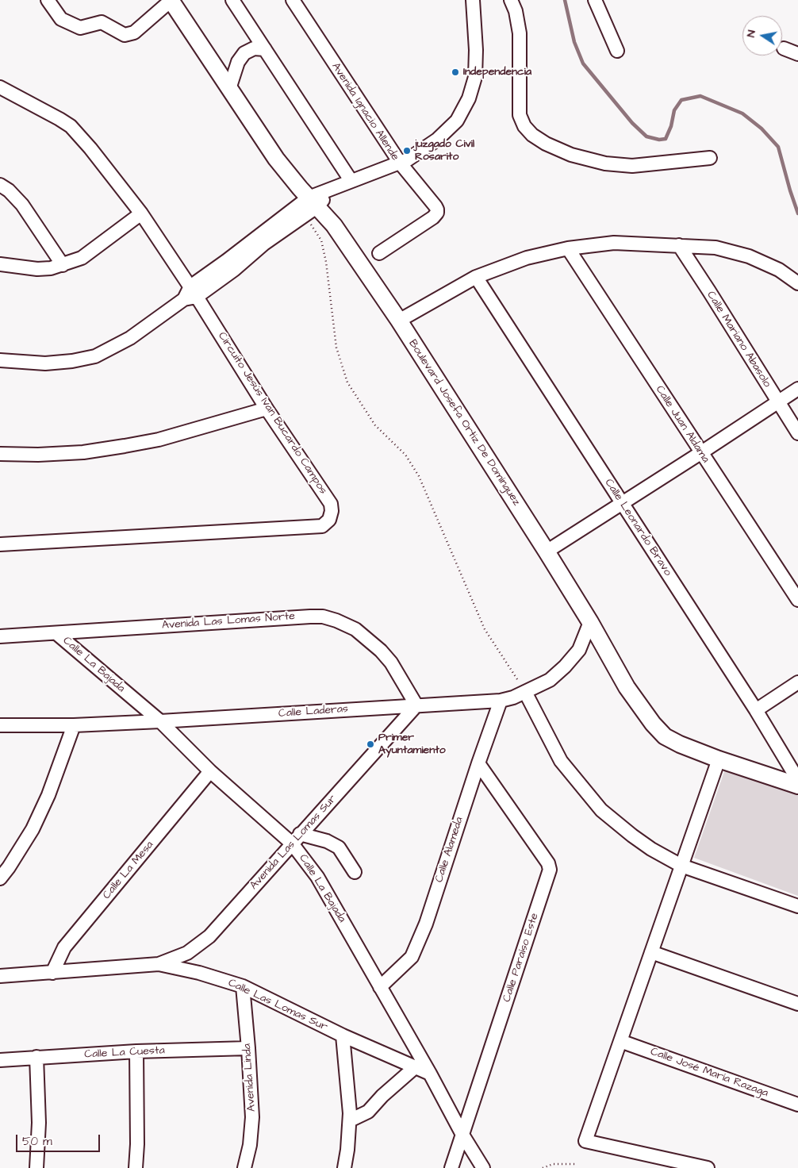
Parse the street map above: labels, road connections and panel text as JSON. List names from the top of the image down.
{
  "streets": {
    "main road": ["Boulevard Josefa Ortiz De Domínguez"],
    "street": [
      "Avenida Ignacio Allende",
      "Calle Mariano Abasolo",
      "Circuito Jesús Ivan Bucardo Campos",
      "Calle Juan Aldama",
      "Calle Leonardo Bravo",
      "Avenida Las Lomas Norte",
      "Calle La Bajada",
      "Calle Laderas",
      "Avenida Las Lomas Sur",
      "Calle Alameda",
      "Calle La Mesa",
      "Calle Paraíso Este",
      "Calle Las Lomas Sur",
      "Calle La Cuesta",
      "Calle José María Razaga",
      "Avenida Linda"
    ]
  },
  "crossings": [
    ["Avenida Ignacio Allende", "Boulevard Josefa Ortiz De Domínguez"],
    ["Boulevard Josefa Ortiz De Domínguez", "Calle Laderas"],
    ["Avenida Las Lomas Norte", "Calle La Bajada"],
    ["Avenida Las Lomas Norte", "Calle Laderas"],
    ["Avenida Las Lomas Norte", "Avenida Las Lomas Sur"],
    ["Calle La Bajada", "Calle Laderas"],
    ["Calle La Bajada", "Avenida Las Lomas Sur"],
    ["Calle La Bajada", "Calle Alameda"],
    ["Calle La Bajada", "Calle La Mesa"],
    ["Calle La Bajada", "Calle Paraíso Este"],
    ["Calle La Bajada", "Calle Las Lomas Sur"],
    ["Calle Laderas", "Avenida Las Lomas Sur"],
    ["Calle Laderas", "Calle Alameda"],
    ["Avenida Las Lomas Sur", "Calle Las Lomas Sur"],
    ["Calle Alameda", "Calle Paraíso Este"],
    ["Calle La Mesa", "Calle Las Lomas Sur"],
    ["Calle Las Lomas Sur", "Avenida Linda"],
    ["Calle La Cuesta", "Avenida Linda"]
  ],
  "places": ["Independencia", "juzgado Civil Rosarito", "Primer Ayuntamiento"],
  "scale_bar": "50 m",
  "north": "left"
}
